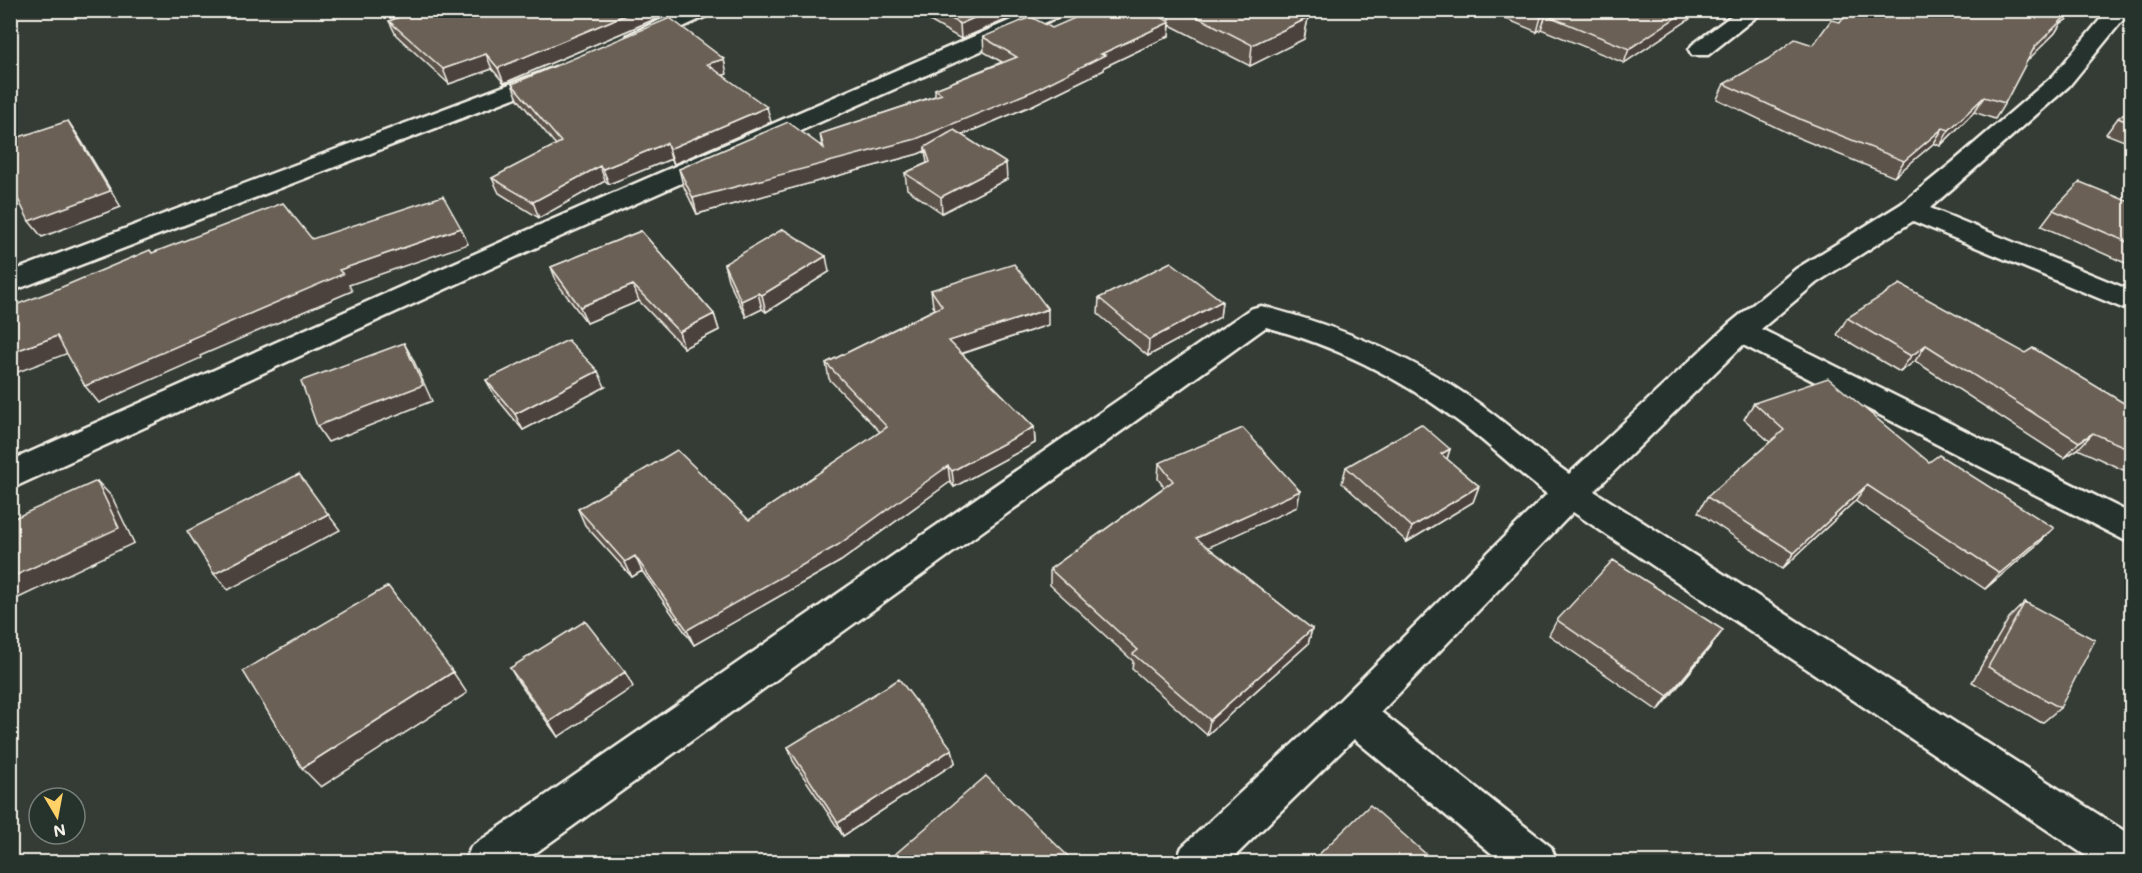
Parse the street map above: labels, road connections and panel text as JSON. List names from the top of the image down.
{
  "north": "bottom"
}
